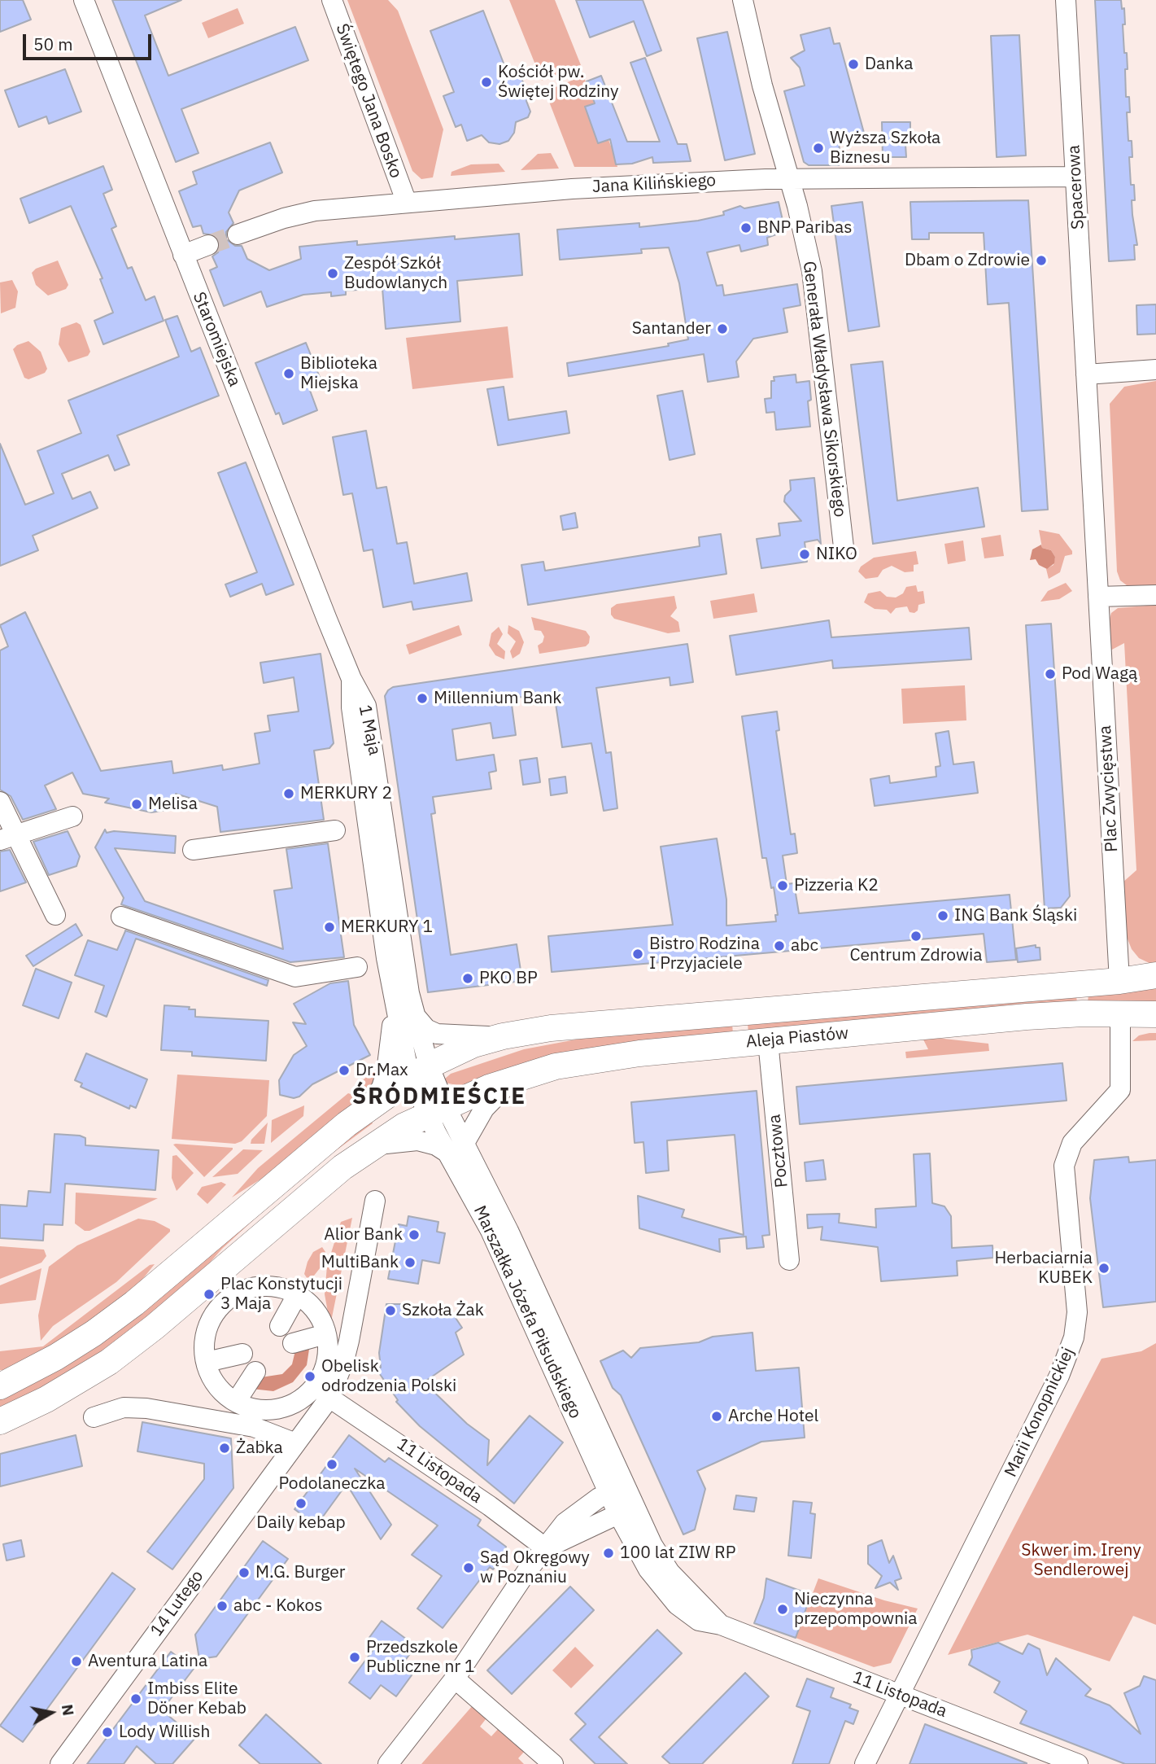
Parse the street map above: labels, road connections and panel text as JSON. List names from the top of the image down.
{
  "streets": {
    "main road": ["Aleja Piastów"],
    "street": [
      "Świętego Jana Bosko",
      "Jana Kilińskiego",
      "Spacerowa",
      "Staromiejska",
      "Generała Władysława Sikorskiego",
      "1 Maja",
      "Plac Zwycięstwa",
      "Pocztowa",
      "Marszałka Józefa Piłsudskiego",
      "Marii Konopnickiej",
      "11 Listopada",
      "14 Lutego"
    ]
  },
  "crossings": [
    ["Świętego Jana Bosko", "Jana Kilińskiego"],
    ["Jana Kilińskiego", "Spacerowa"],
    ["Jana Kilińskiego", "Generała Władysława Sikorskiego"],
    ["Spacerowa", "Plac Zwycięstwa"],
    ["Staromiejska", "1 Maja"],
    ["1 Maja", "Aleja Piastów"],
    ["1 Maja", "Marszałka Józefa Piłsudskiego"],
    ["Plac Zwycięstwa", "Aleja Piastów"],
    ["Aleja Piastów", "Pocztowa"],
    ["Aleja Piastów", "Marszałka Józefa Piłsudskiego"],
    ["Aleja Piastów", "Marii Konopnickiej"],
    ["Marszałka Józefa Piłsudskiego", "11 Listopada"],
    ["Marii Konopnickiej", "11 Listopada"]
  ],
  "districts": ["ŚRÓDMIEŚCIE"],
  "parks": ["Skwer im. Ireny Sendlerowej"],
  "places": [
    "Danka",
    "Kościół pw. Świętej Rodziny",
    "Wyższa Szkoła Biznesu",
    "BNP Paribas",
    "Dbam o Zdrowie",
    "Zespół Szkół Budowlanych",
    "Santander",
    "Biblioteka Miejska",
    "NIKO",
    "Pod Wagą",
    "Millennium Bank",
    "MERKURY 2",
    "Melisa",
    "Pizzeria K2",
    "ING Bank Śląski",
    "MERKURY 1",
    "Centrum Zdrowia",
    "abc",
    "Bistro Rodzina I Przyjaciele",
    "PKO BP",
    "Dr.Max",
    "Alior Bank",
    "MultiBank",
    "Herbaciarnia KUBEK",
    "Plac Konstytucji 3 Maja",
    "Szkoła Żak",
    "Obelisk odrodzenia Polski",
    "Arche Hotel",
    "Żabka",
    "Podolaneczka",
    "Daily kebap",
    "100 lat ZIW RP",
    "Sąd Okręgowy w Poznaniu",
    "M.G. Burger",
    "abc - Kokos",
    "Nieczynna przepompownia",
    "Przedszkole Publiczne nr 1",
    "Aventura Latina",
    "Imbiss Elite Döner Kebab",
    "Lody Willish"
  ],
  "scale_bar": "50 m",
  "north": "right"
}
